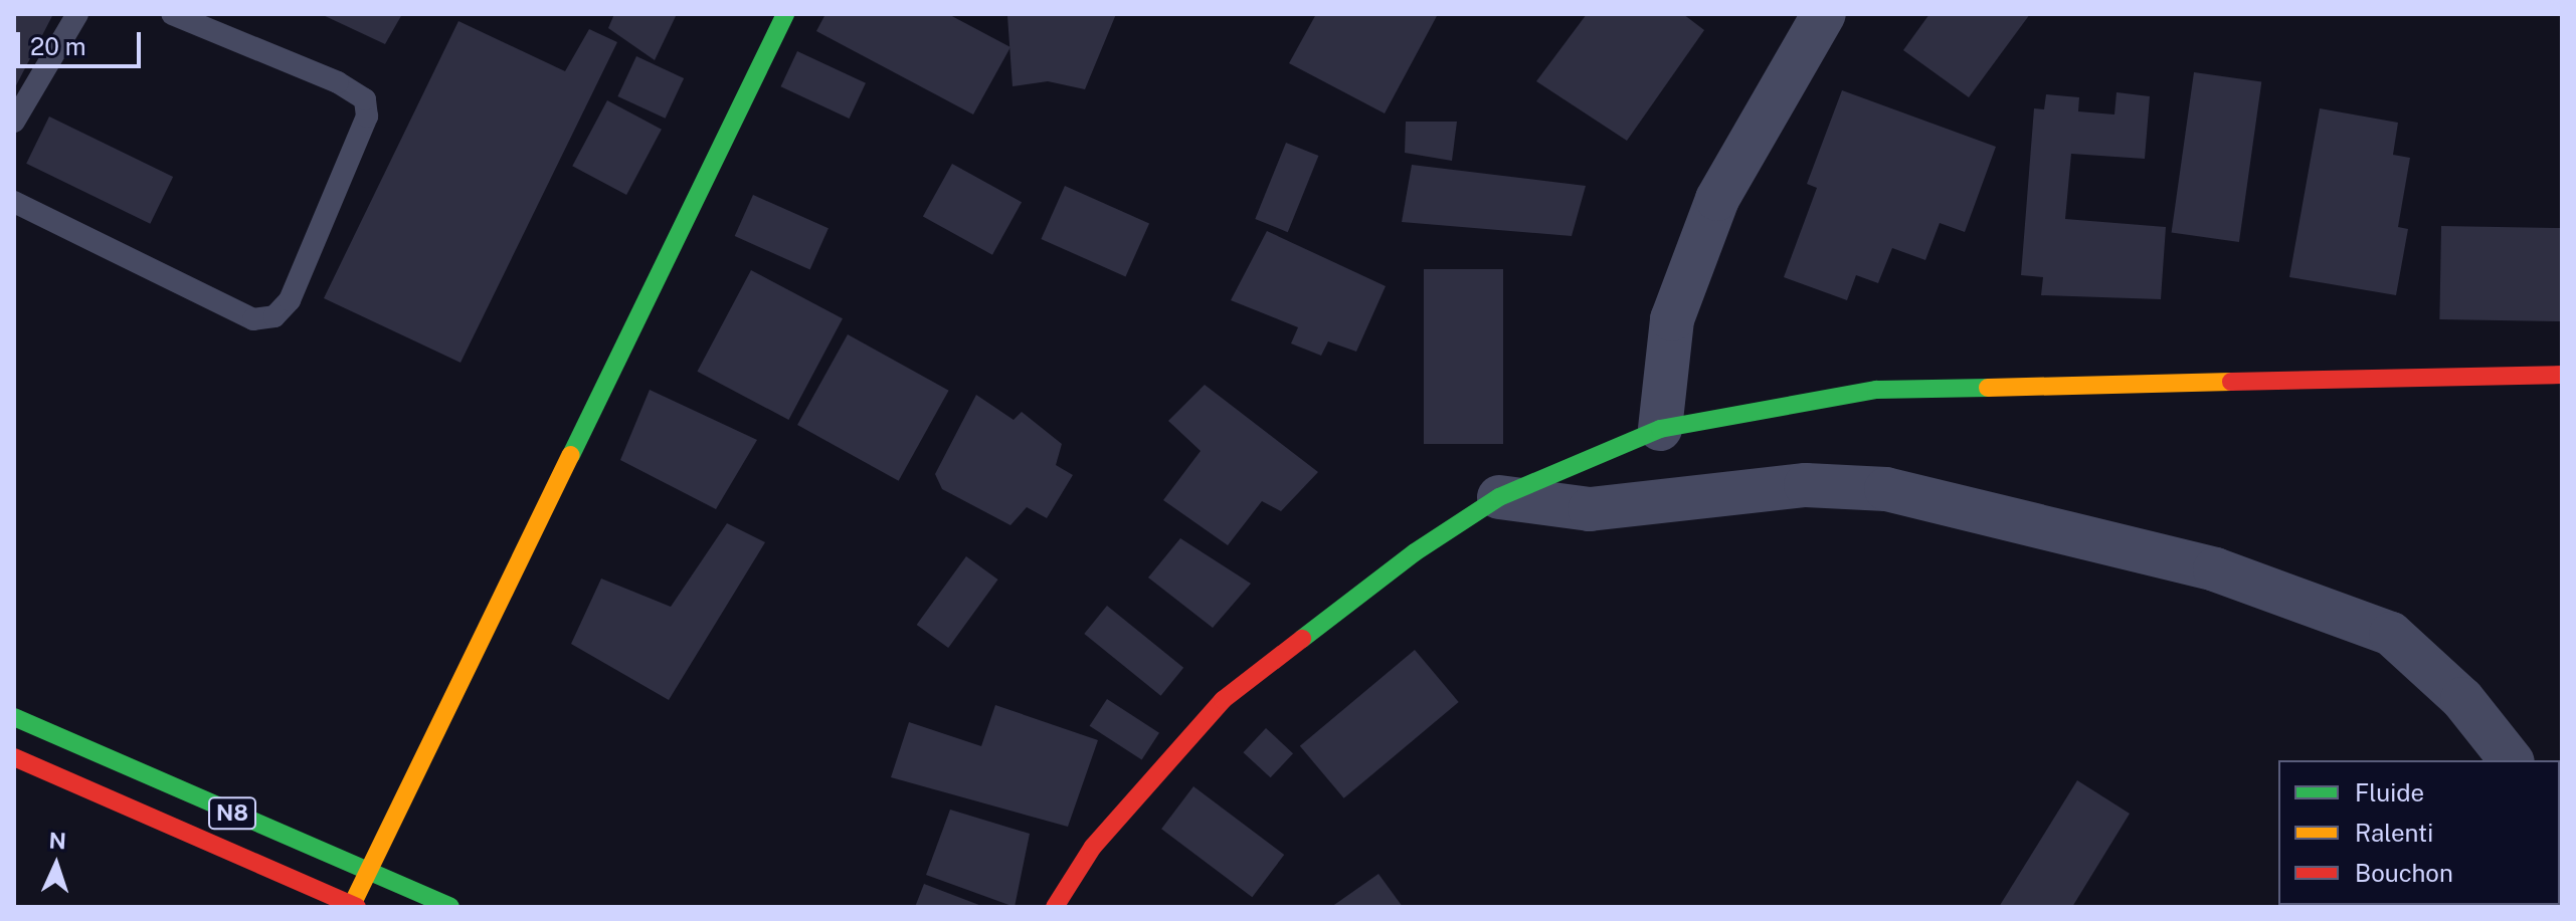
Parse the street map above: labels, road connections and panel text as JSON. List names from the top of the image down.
{
  "streets": {
    "main road": ["N8"]
  },
  "legend": ["Fluide", "Ralenti", "Bouchon"],
  "scale_bar": "20 m",
  "north": "top"
}
